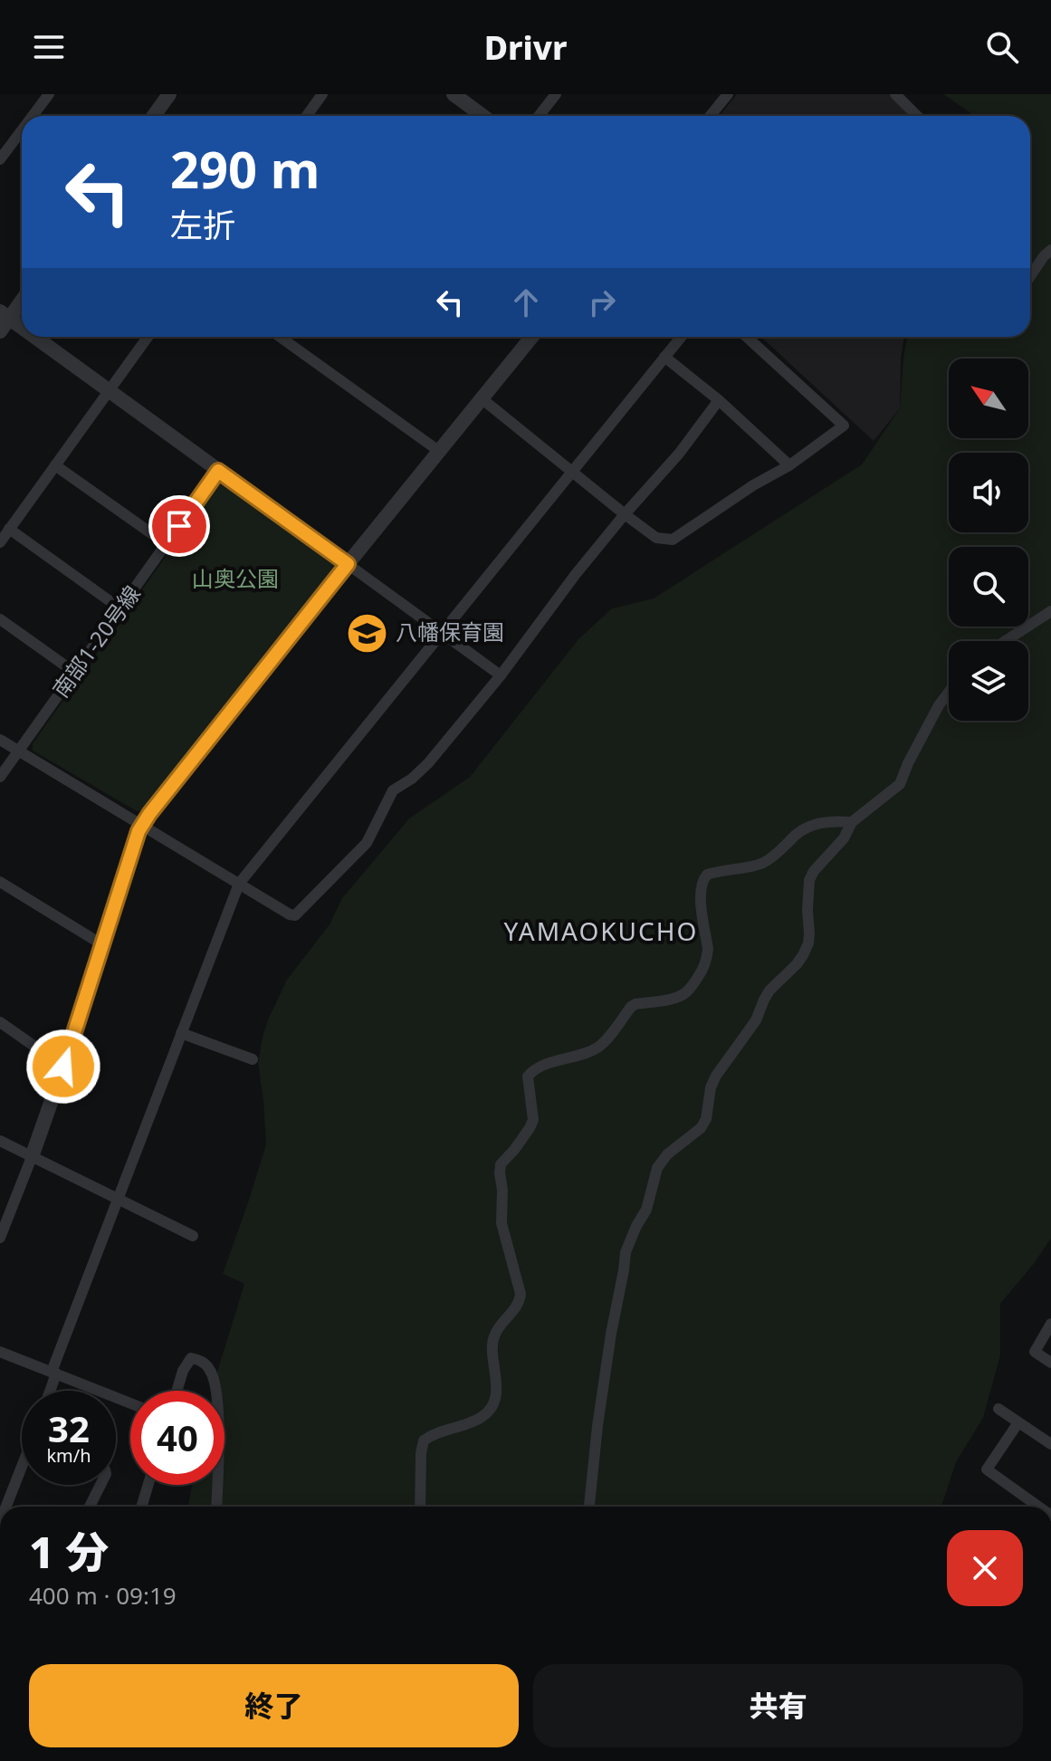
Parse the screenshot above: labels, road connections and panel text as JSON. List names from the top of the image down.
{
  "streets": {
    "street": ["南部1-20号線"]
  },
  "districts": ["YAMAOKUCHO"],
  "parks": ["山奥公園"],
  "places": {
    "school or university": ["八幡保育園"]
  },
  "north": "top left",
  "page": {
    "header": "Drivr",
    "turn": ["290 m", "左折"],
    "speed": "32 km/h",
    "limit": "40",
    "heading": ["1 分", "400 m · 09:19"],
    "buttons": ["終了", "共有"]
  }
}
